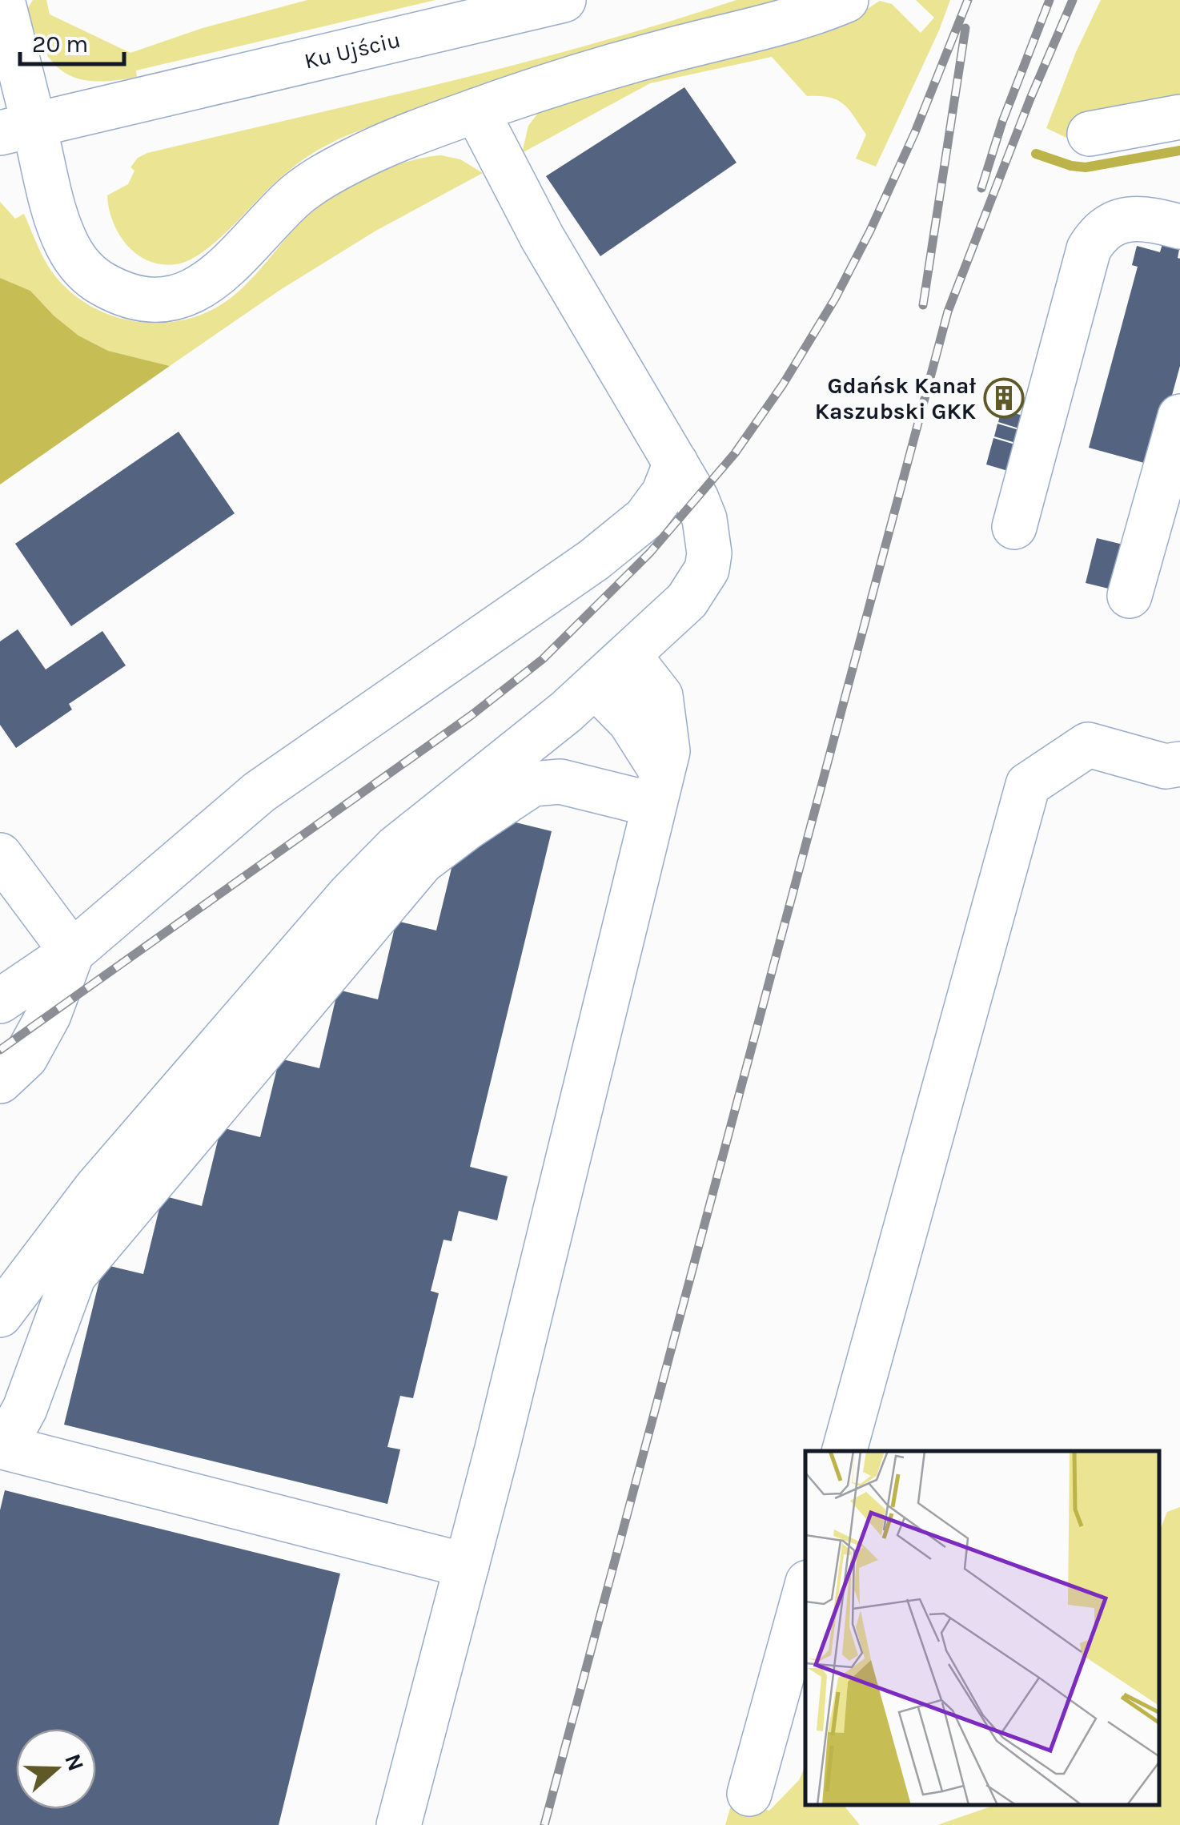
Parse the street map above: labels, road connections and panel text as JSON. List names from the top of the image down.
{
  "streets": {
    "street": ["Ku Ujściu"]
  },
  "places": {
    "building": ["Gdańsk Kanał Kaszubski GKK"]
  },
  "scale_bar": "20 m",
  "north": "right"
}
